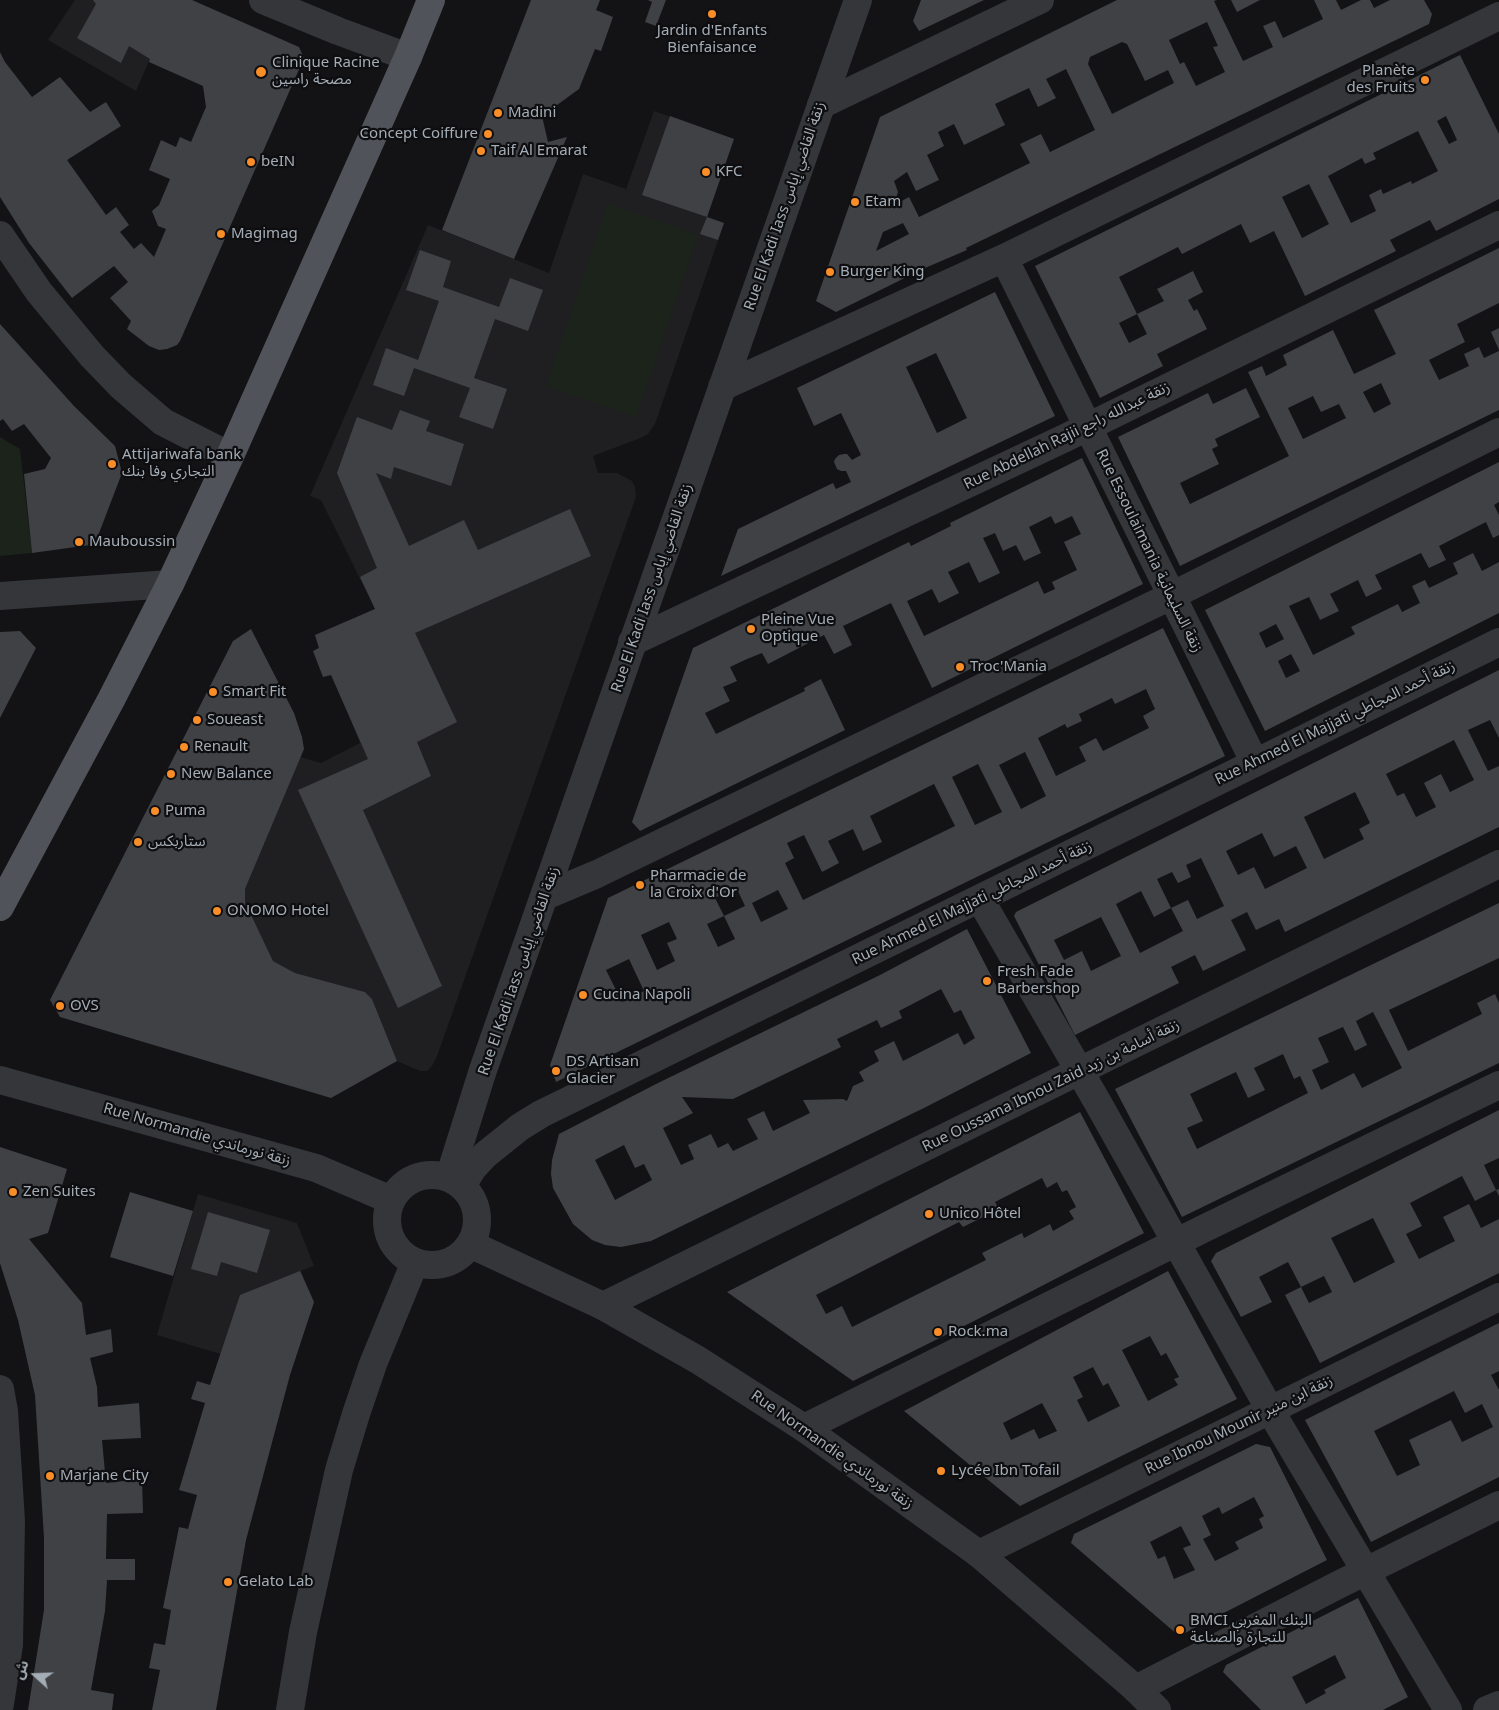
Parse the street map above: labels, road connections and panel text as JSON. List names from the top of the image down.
{
  "streets": {
    "street": [
      "Rue El Kadi Iass زنقة القاضي إياس",
      "Rue Abdellah Rajii زنقة عبدالله راجع",
      "Rue Essoulaimania زنقة السليمانية",
      "Rue Ahmed El Majjati زنقة أحمد المجاطي",
      "Rue Oussama Ibnou Zaid زنقة أسامة بن زيد",
      "Rue Normandie زنقة نورماندي",
      "Rue Ibnou Mounir زنقة ابن منير"
    ]
  },
  "crossings": [
    ["Rue El Kadi Iass زنقة القاضي إياس", "Rue Abdellah Rajii زنقة عبدالله راجع"],
    ["Rue El Kadi Iass زنقة القاضي إياس", "Rue Ahmed El Majjati زنقة أحمد المجاطي"],
    ["Rue El Kadi Iass زنقة القاضي إياس", "Rue Normandie زنقة نورماندي"],
    ["Rue Abdellah Rajii زنقة عبدالله راجع", "Rue Essoulaimania زنقة السليمانية"],
    ["Rue Essoulaimania زنقة السليمانية", "Rue Ahmed El Majjati زنقة أحمد المجاطي"],
    ["Rue Ahmed El Majjati زنقة أحمد المجاطي", "Rue Normandie زنقة نورماندي"],
    ["Rue Oussama Ibnou Zaid زنقة أسامة بن زيد", "Rue Normandie زنقة نورماندي"],
    ["Rue Normandie زنقة نورماندي", "Rue Ibnou Mounir زنقة ابن منير"]
  ],
  "places": [
    "Jardin d'Enfants Bienfaisance",
    "Clinique Racine مصحة راسين",
    "Planète des Fruits",
    "Madini",
    "Concept Coiffure",
    "Taif Al Emarat",
    "beIN",
    "KFC",
    "Etam",
    "Magimag",
    "Burger King",
    "Attijariwafa bank التجاري وفا بنك",
    "Mauboussin",
    "Pleine Vue Optique",
    "Troc'Mania",
    "Smart Fit",
    "Soueast",
    "Renault",
    "New Balance",
    "Puma",
    "ستاربكس",
    "Pharmacie de la Croix d'Or",
    "ONOMO Hotel",
    "Fresh Fade Barbershop",
    "Cucina Napoli",
    "OVS",
    "DS Artisan Glacier",
    "Zen Suites",
    "Unico Hôtel",
    "Rock.ma",
    "Lycée Ibn Tofail",
    "Marjane City",
    "Gelato Lab",
    "BMCI البنك المغربي للتجارة والصناعة"
  ],
  "north": "left"
}
